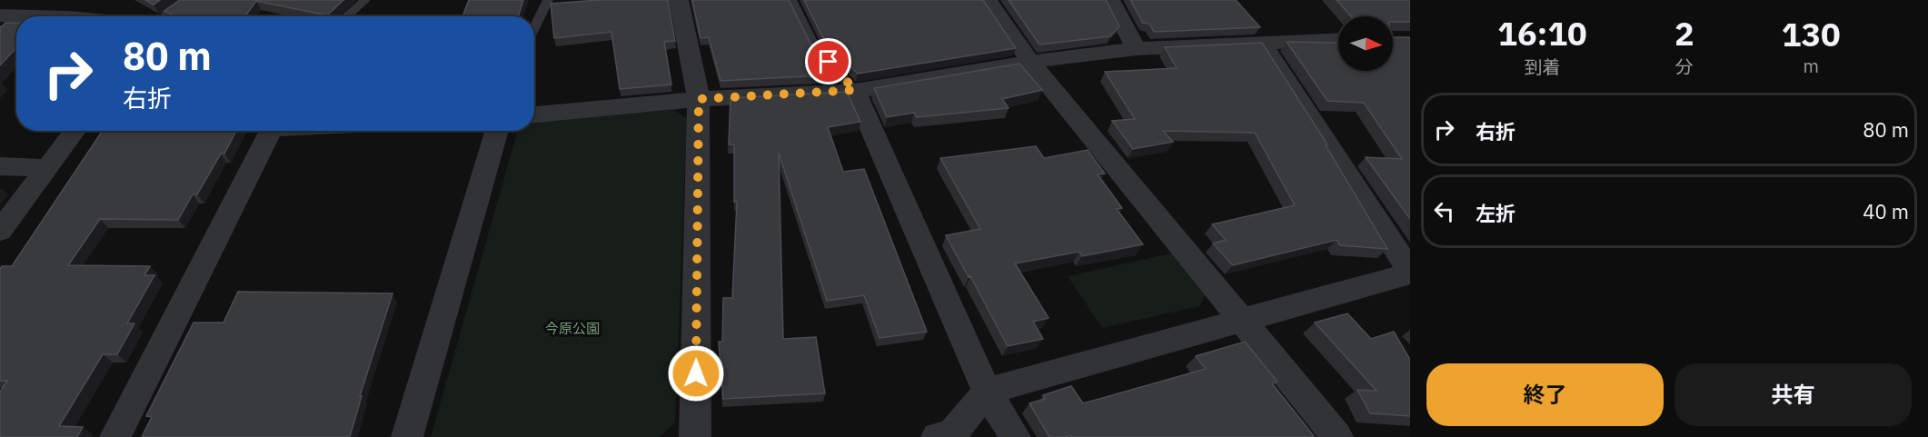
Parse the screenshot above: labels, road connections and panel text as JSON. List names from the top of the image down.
{
  "parks": ["今原公園"],
  "north": "right",
  "page": {
    "eta": [
      "16:10",
      "到着",
      "2",
      "分",
      "130",
      "m"
    ],
    "turn": ["80 m", "右折"],
    "list": [
      {
        "name": "右折",
        "value": "80 m"
      },
      {
        "name": "左折",
        "value": "40 m"
      }
    ],
    "buttons": ["終了", "共有"]
  }
}
